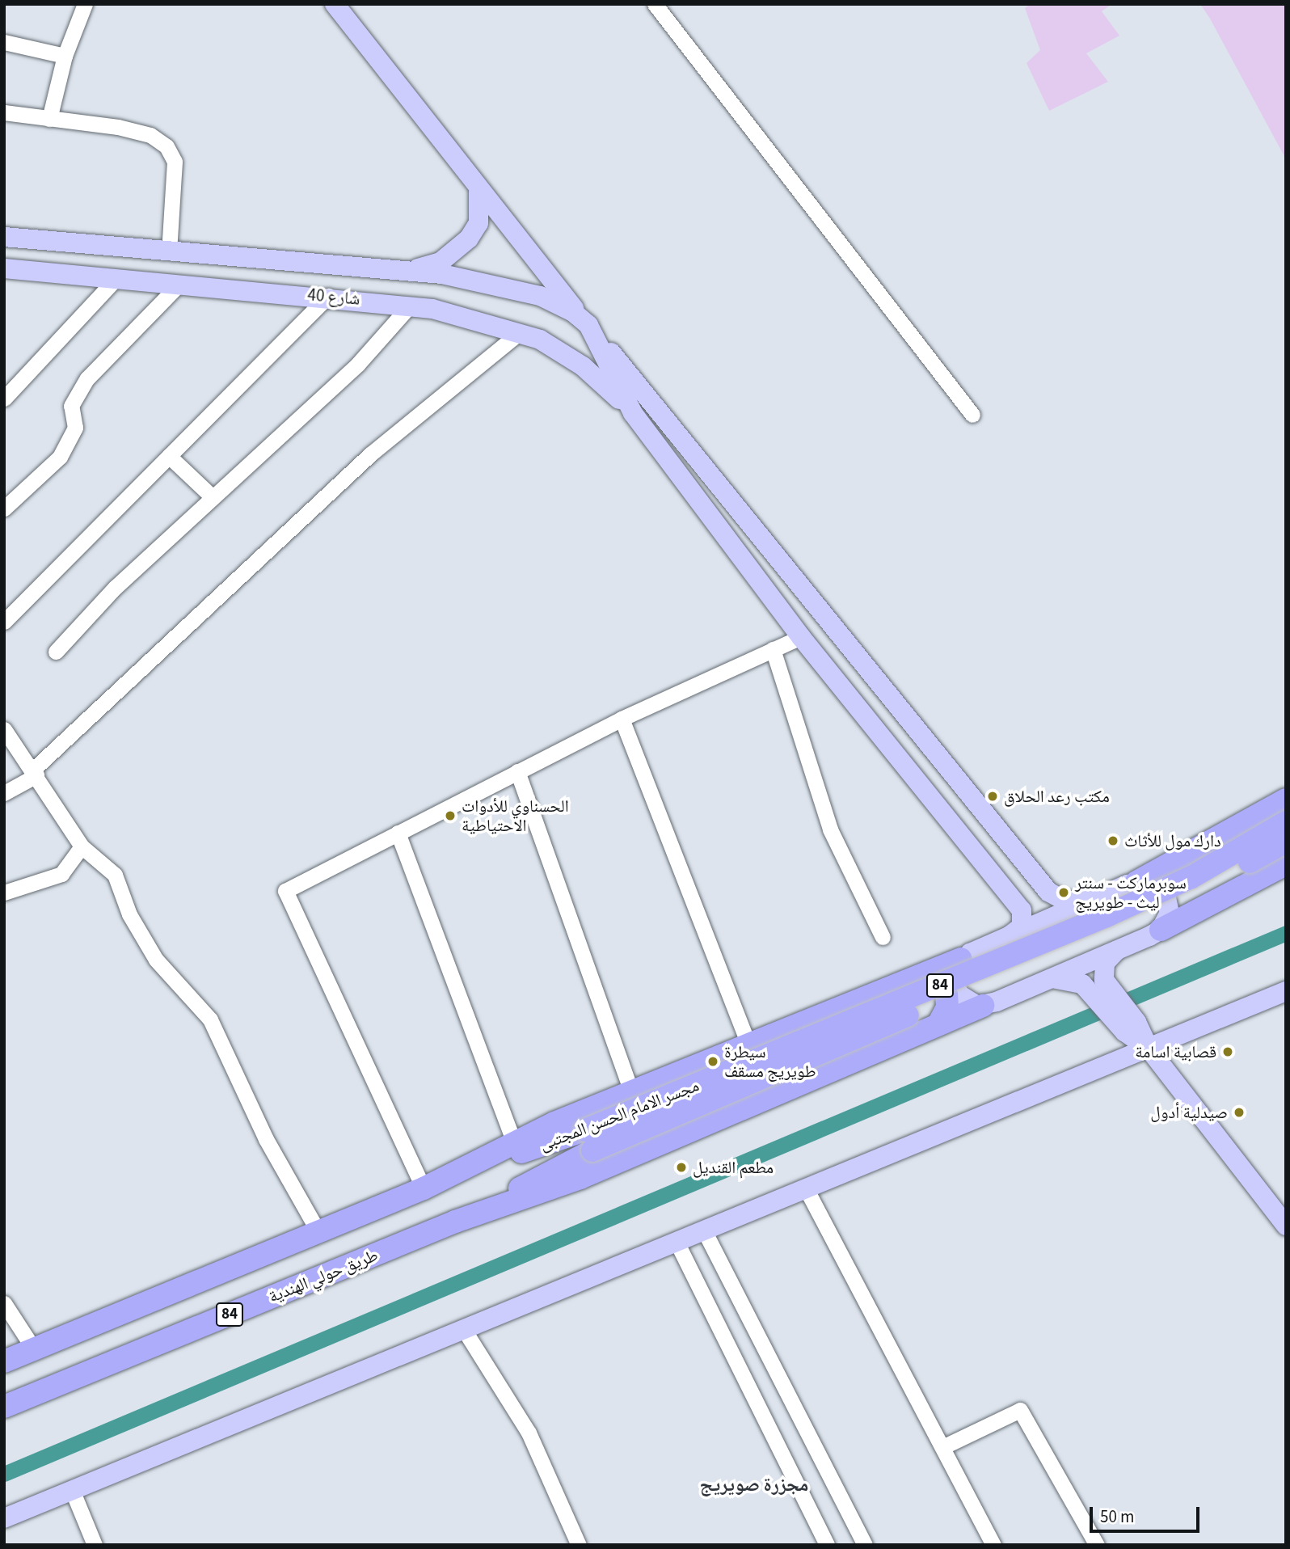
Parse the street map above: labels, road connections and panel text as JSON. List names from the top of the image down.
{
  "streets": {
    "highway": ["84", "مجسر الامام الحسن المجتبى", "طريق حولي الهندية"],
    "main road": ["شارع 40"]
  },
  "crossings": [
    ["84", "مجسر الامام الحسن المجتبى"],
    ["مجسر الامام الحسن المجتبى", "طريق حولي الهندية"]
  ],
  "districts": ["مجزرة صويريج"],
  "places": [
    "مكتب رعد الحلاق",
    "الحسناوي للأدوات الاحتياطية",
    "دارك مول للأثاث",
    "سوبرماركت - سنتر ليث - طويريج",
    "قصابية اسامة",
    "سيطرة طويريج مسقف",
    "صيدلية أدول",
    "مطعم القنديل"
  ],
  "scale_bar": "50 m"
}
